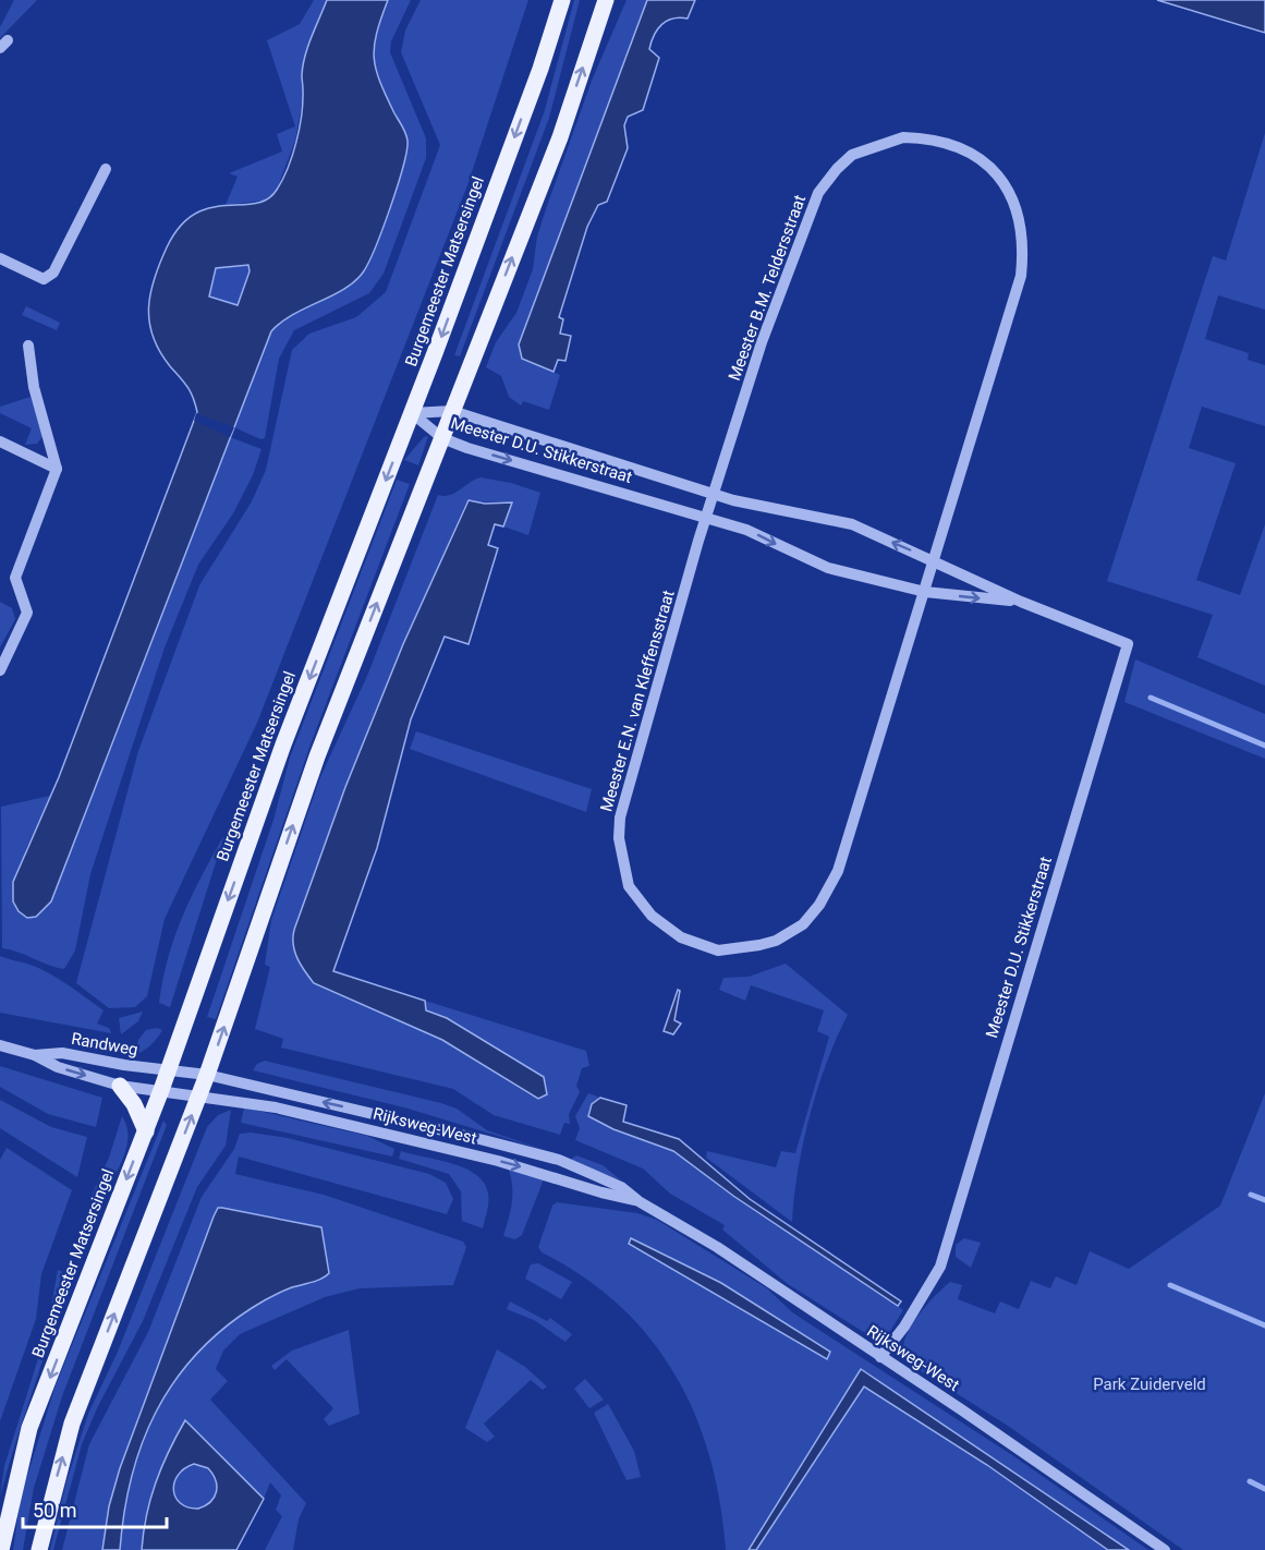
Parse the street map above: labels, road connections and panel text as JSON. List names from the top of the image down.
{
  "streets": {
    "main road": ["Burgemeester Matsersingel"],
    "street": [
      "Meester B.M. Teldersstraat",
      "Meester D.U. Stikkerstraat",
      "Meester E.N. van Kleffensstraat",
      "Randweg",
      "Rijksweg-West"
    ]
  },
  "crossings": [
    ["Burgemeester Matsersingel", "Meester D.U. Stikkerstraat"],
    ["Burgemeester Matsersingel", "Randweg"],
    ["Burgemeester Matsersingel", "Rijksweg-West"],
    ["Meester B.M. Teldersstraat", "Meester D.U. Stikkerstraat"],
    ["Meester B.M. Teldersstraat", "Meester E.N. van Kleffensstraat"],
    ["Meester D.U. Stikkerstraat", "Meester E.N. van Kleffensstraat"],
    ["Meester D.U. Stikkerstraat", "Rijksweg-West"],
    ["Randweg", "Rijksweg-West"]
  ],
  "parks": ["Park Zuiderveld"],
  "scale_bar": "50 m"
}
